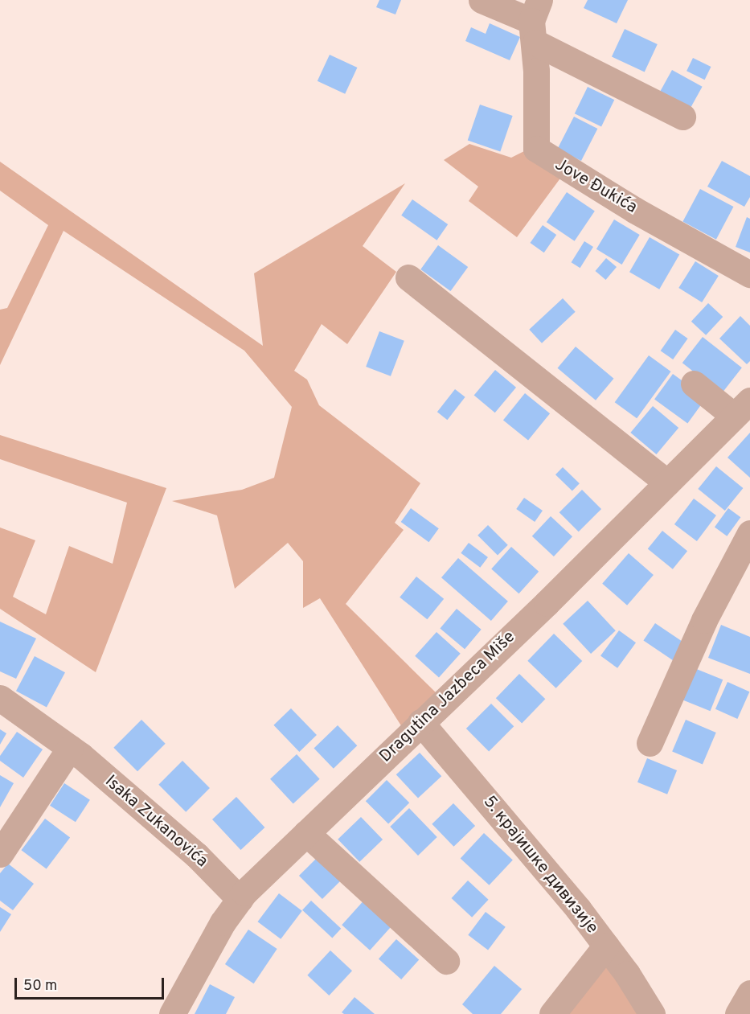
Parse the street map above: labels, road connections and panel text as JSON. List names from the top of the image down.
{
  "streets": {
    "street": [
      "Jove Đukića",
      "Dragutina Jazbeca Miše",
      "Isaka Zukanovića",
      "5. крајишке дивизије"
    ]
  },
  "crossings": [
    ["Dragutina Jazbeca Miše", "Isaka Zukanovića"],
    ["Dragutina Jazbeca Miše", "5. крајишке дивизије"]
  ],
  "scale_bar": "50 m"
}
